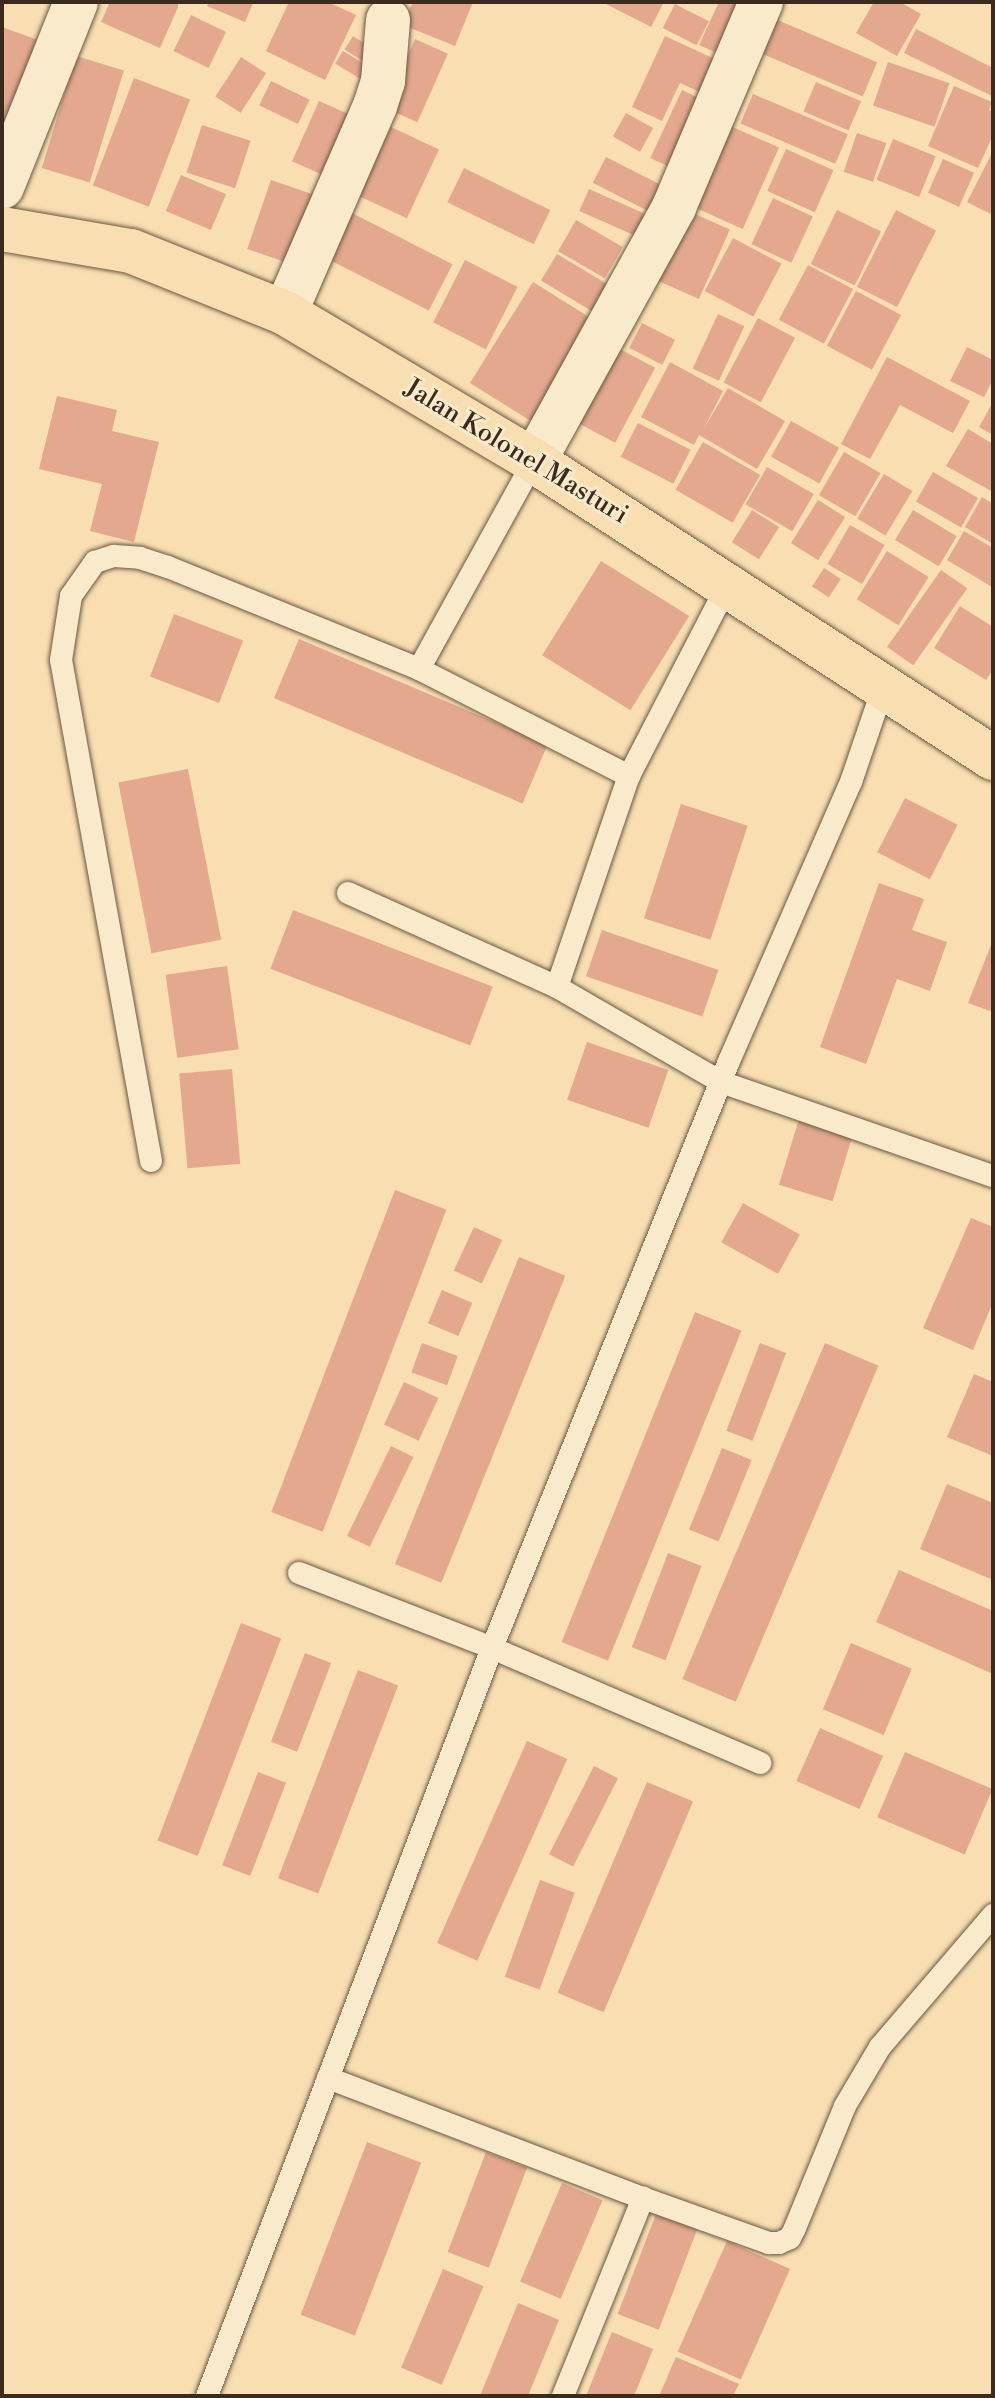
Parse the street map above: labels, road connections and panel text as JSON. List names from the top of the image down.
{
  "streets": {
    "main road": ["Jalan Kolonel Masturi"]
  }
}
